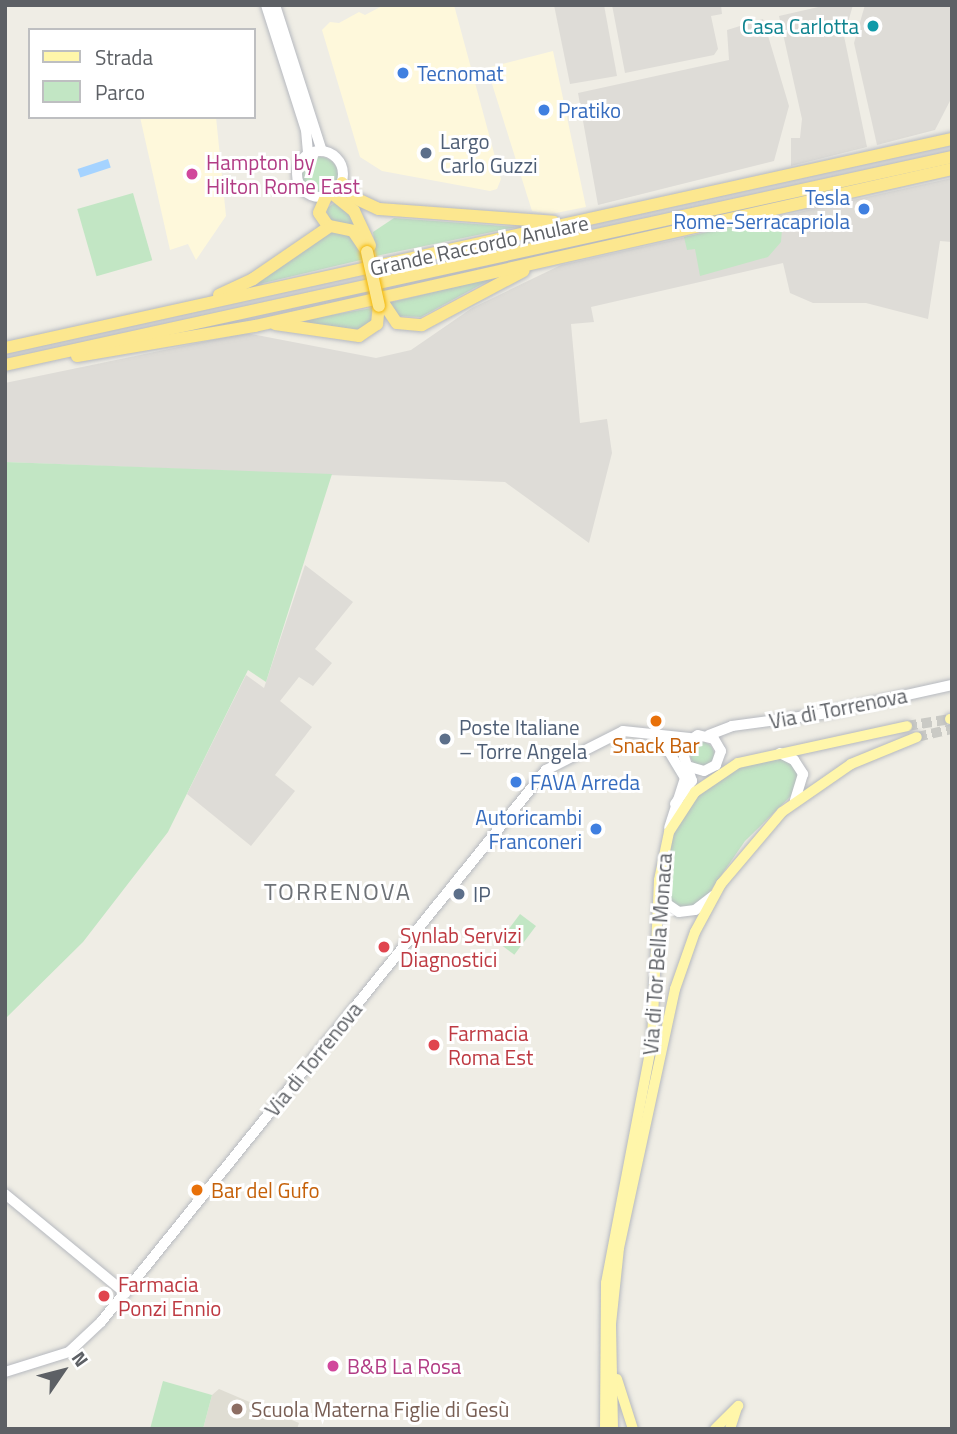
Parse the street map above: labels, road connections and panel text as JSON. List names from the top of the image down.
{
  "streets": {
    "highway": ["Grande Raccordo Anulare"],
    "main road": ["Via di Tor Bella Monaca"],
    "street": ["Via di Torrenova"]
  },
  "districts": ["TORRENOVA"],
  "places": [
    "Casa Carlotta",
    "Tecnomat",
    "Pratiko",
    "Largo Carlo Guzzi",
    "Hampton by Hilton Rome East",
    "Tesla Rome-Serracapriola",
    "Snack Bar",
    "Poste Italiane – Torre Angela",
    "FAVA Arreda",
    "Autoricambi Franconeri",
    "IP",
    "Synlab Servizi Diagnostici",
    "Farmacia Roma Est",
    "Bar del Gufo",
    "Farmacia Ponzi Ennio",
    "B&B La Rosa",
    "Scuola Materna Figlie di Gesù"
  ],
  "legend": ["Strada", "Parco"],
  "north": "top right"
}
